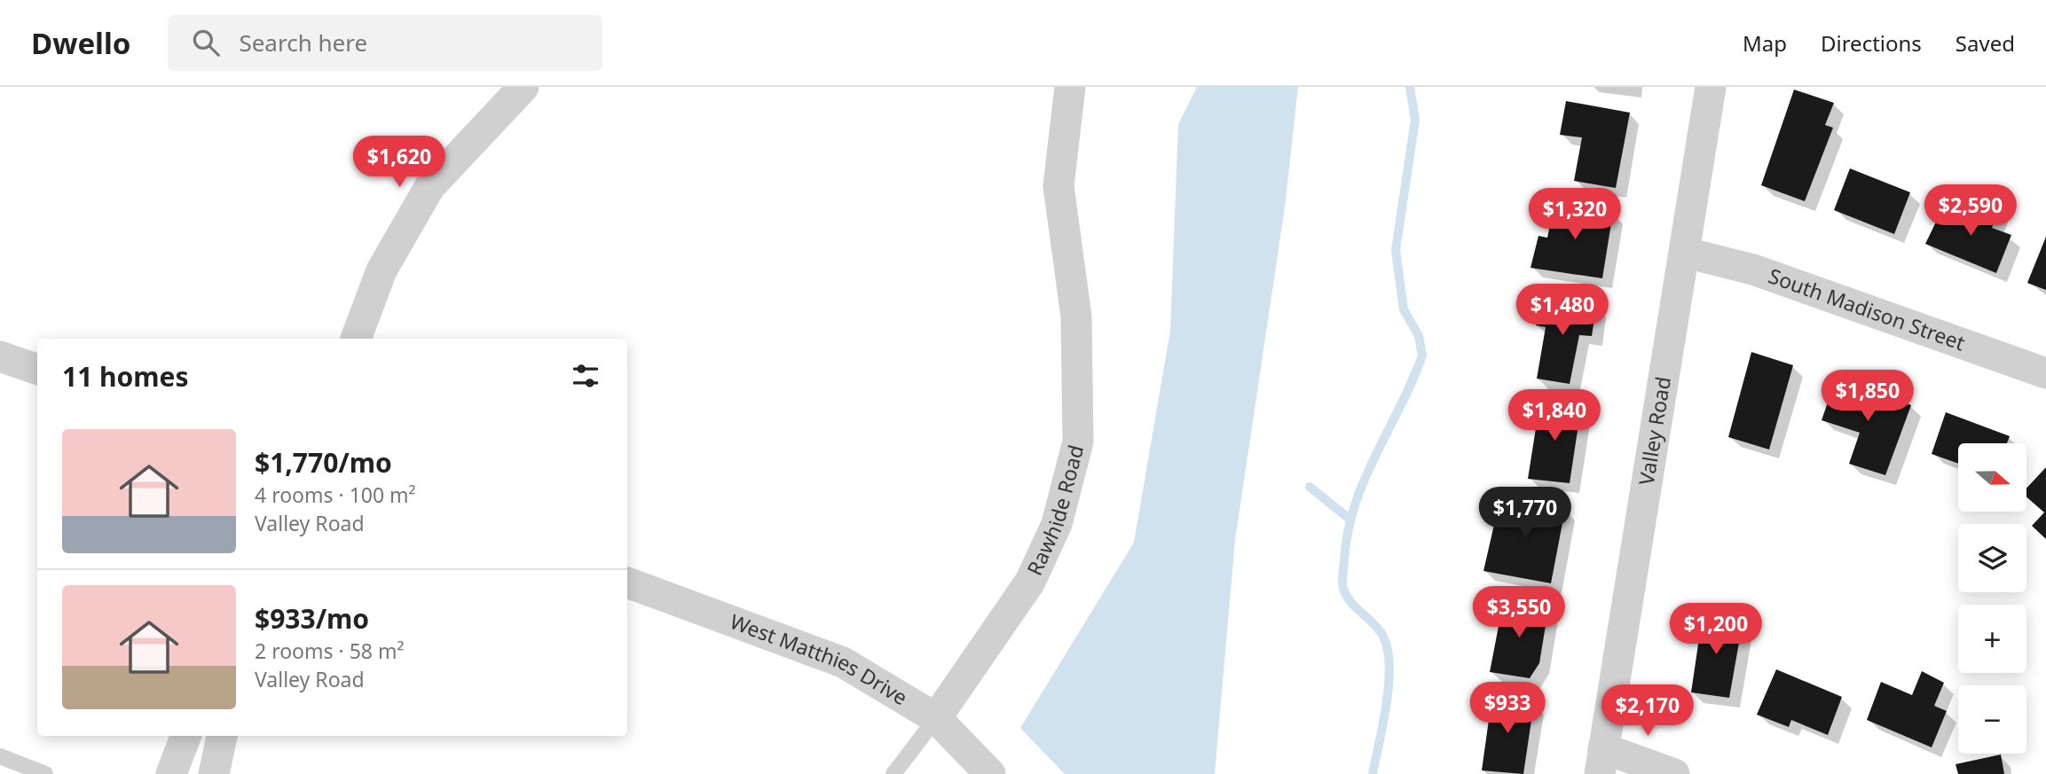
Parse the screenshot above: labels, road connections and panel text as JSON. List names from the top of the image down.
{
  "streets": {
    "street": [
      "South Madison Street",
      "Valley Road",
      "Rawhide Road",
      "West Matthies Drive"
    ]
  },
  "crossings": [
    ["South Madison Street", "Valley Road"],
    ["Rawhide Road", "West Matthies Drive"]
  ],
  "north": "right",
  "page": {
    "header": "Dwello",
    "search": "Search here",
    "nav": ["Map", "Directions", "Saved"],
    "price": [
      "$1,620",
      "$2,590",
      "$1,320",
      "$1,480",
      "$1,850",
      "$1,840",
      "$1,770",
      "$3,550",
      "$1,200",
      "$933",
      "$2,170"
    ],
    "heading": "11 homes",
    "list": [
      {
        "name": "$1,770/mo",
        "note": "4 rooms · 100 m² · Valley Road"
      },
      {
        "name": "$933/mo",
        "note": "2 rooms · 58 m² · Valley Road"
      }
    ],
    "map_buttons": ["+", "−"]
  }
}
